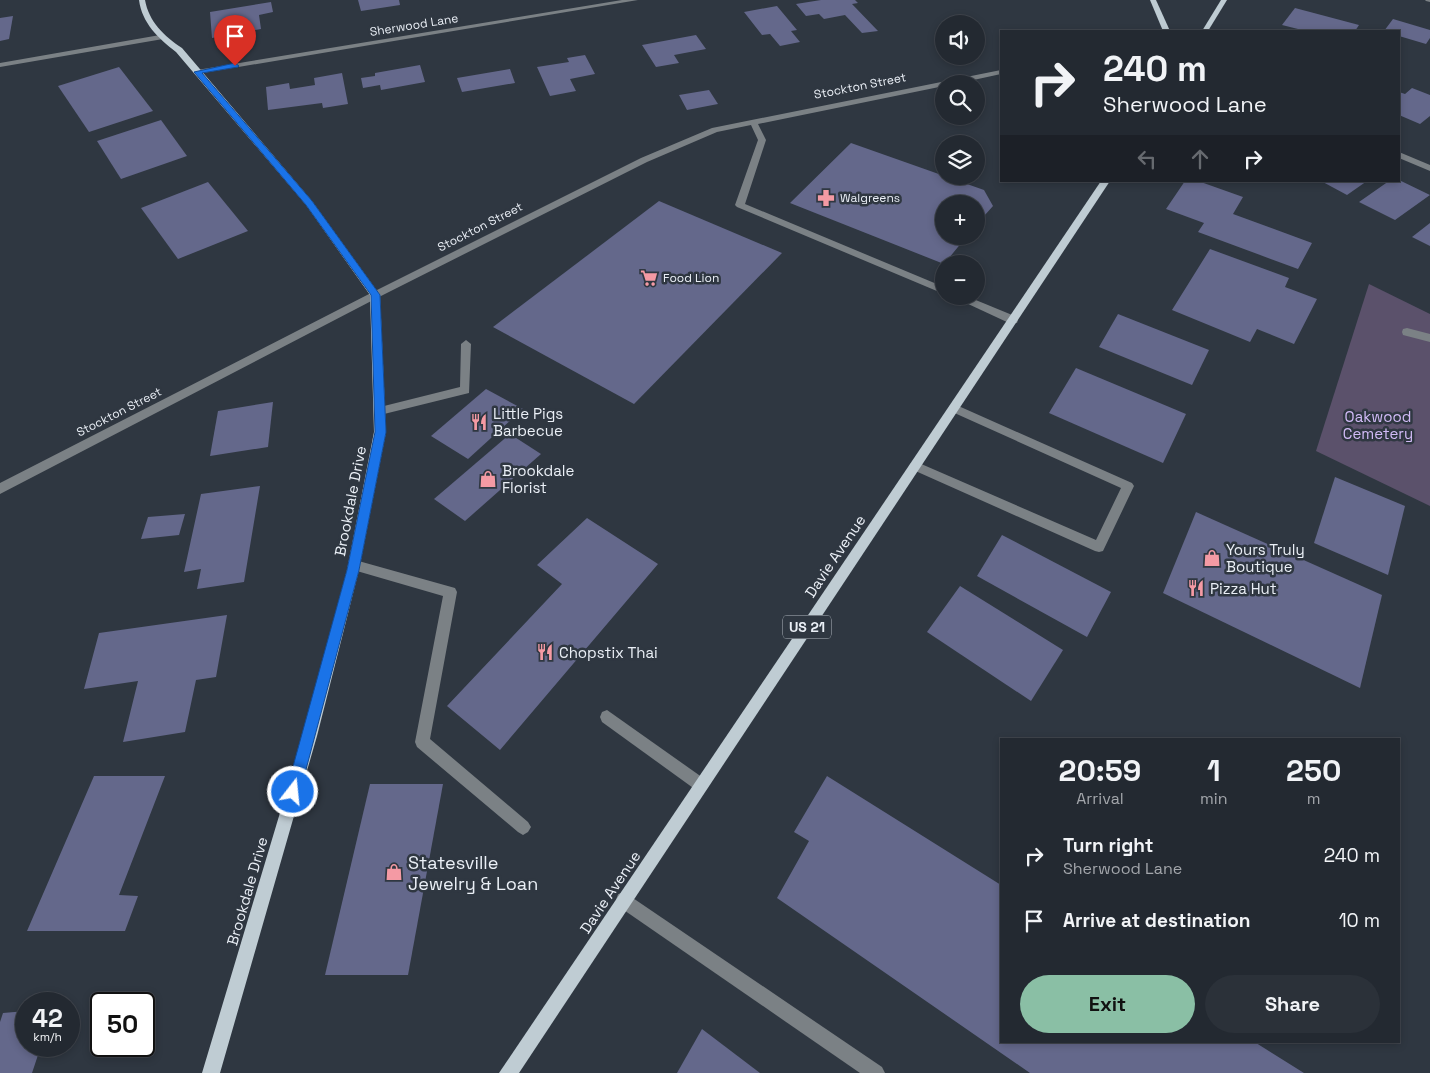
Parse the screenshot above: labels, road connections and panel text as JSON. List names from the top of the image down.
{
  "streets": {
    "main road": ["Brookdale Drive", "Davie Avenue", "US 21"],
    "street": ["Sherwood Lane", "Stockton Street"]
  },
  "crossings": [
    ["Stockton Street", "Brookdale Drive"]
  ],
  "parks": ["Oakwood Cemetery"],
  "places": {
    "pharmacy": ["Walgreens"],
    "supermarket": ["Food Lion"],
    "restaurant": ["Little Pigs Barbecue", "Pizza Hut", "Chopstix Thai"],
    "shop": ["Brookdale Florist", "Yours Truly Boutique", "Statesville Jewelry & Loan"]
  },
  "page": {
    "map_buttons": ["+", "−"],
    "turn": ["240 m", "Sherwood Lane"],
    "eta": [
      "20:59",
      "Arrival",
      "1",
      "min",
      "250",
      "m"
    ],
    "list": [
      {
        "name": "Turn right",
        "note": "Sherwood Lane",
        "value": "240 m"
      },
      {
        "name": "Arrive at destination",
        "value": "10 m"
      }
    ],
    "buttons": ["Exit", "Share"],
    "speed": "42 km/h",
    "limit": "50"
  }
}
